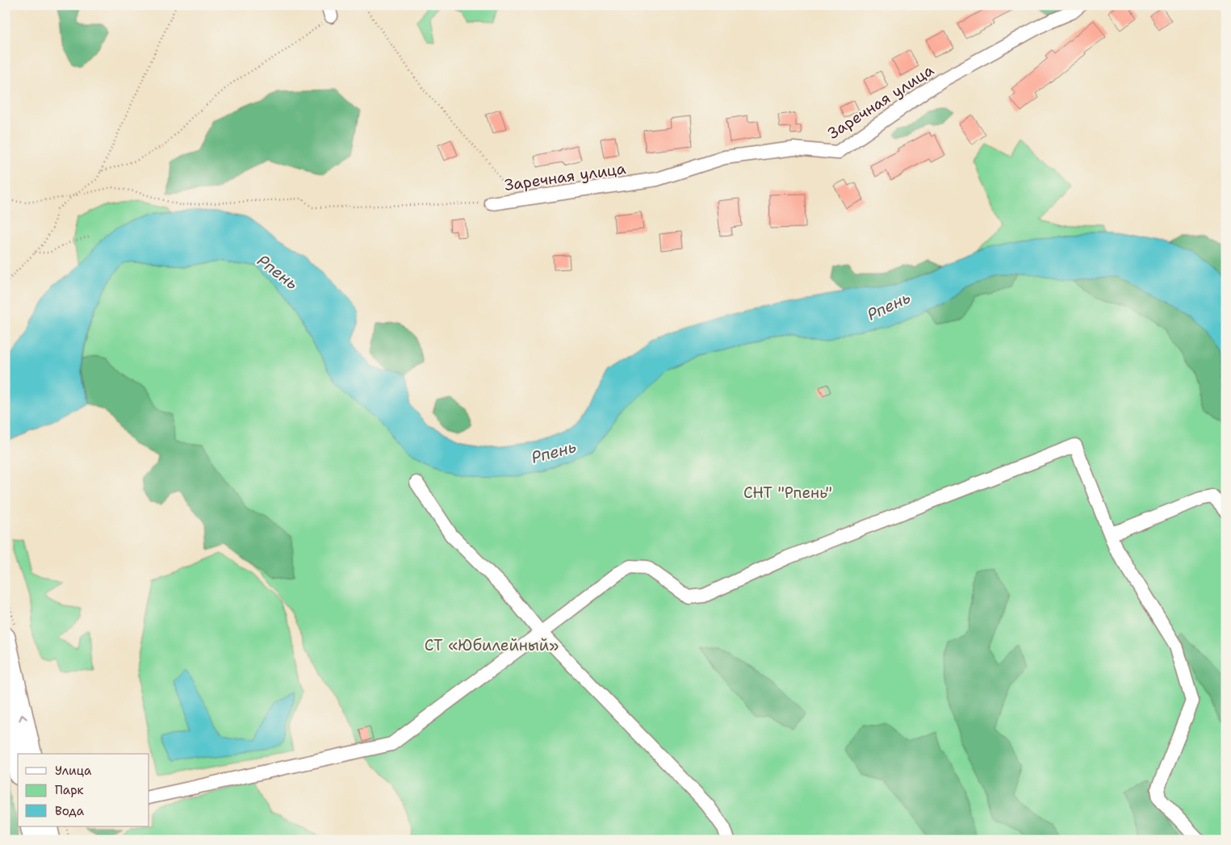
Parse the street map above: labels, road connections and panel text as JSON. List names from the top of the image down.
{
  "streets": {
    "street": ["Заречная улица"]
  },
  "water": ["Рпень"],
  "parks": ["СНТ \"Рпень\"", "СТ «Юбилейный»"],
  "legend": ["Улица", "Парк", "Вода"]
}
